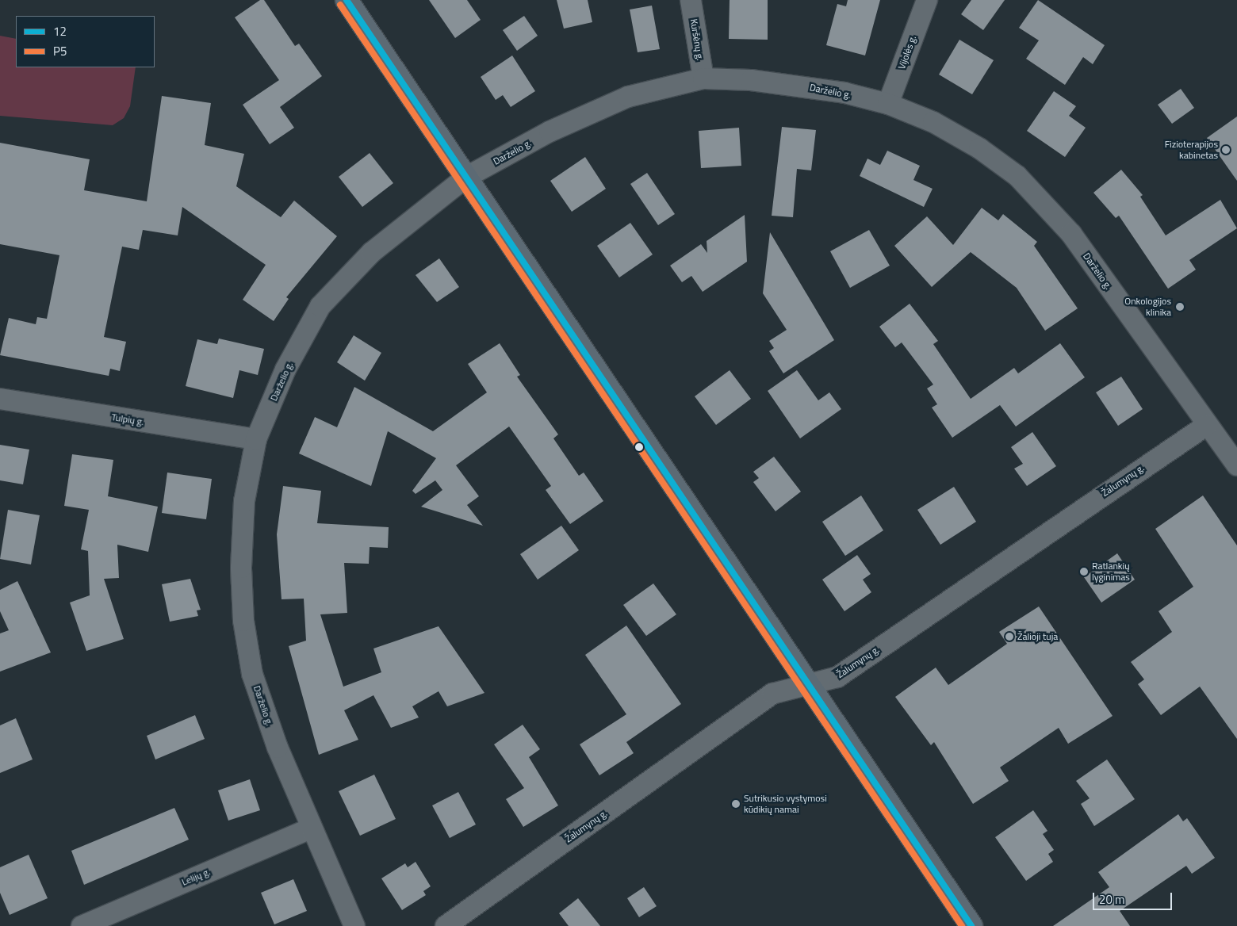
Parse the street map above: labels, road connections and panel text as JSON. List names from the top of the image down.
{
  "streets": {
    "street": [
      "Kuršėnų g.",
      "Vijolės g.",
      "Darželio g.",
      "Tulpių g.",
      "Žalumynų g.",
      "Lelijų g."
    ]
  },
  "crossings": [
    ["Kuršėnų g.", "Darželio g."],
    ["Vijolės g.", "Darželio g."],
    ["Darželio g.", "Tulpių g."],
    ["Darželio g.", "Žalumynų g."],
    ["Darželio g.", "Lelijų g."]
  ],
  "places": [
    "Fizioterapijos kabinetas",
    "Onkologijos klinika",
    "Ratlankių lyginimas",
    "Žalioji tuja",
    "Sutrikusio vystymosi kūdikių namai"
  ],
  "lines": ["transit line 12", "transit line P5"],
  "legend": ["12", "P5"],
  "scale_bar": "20 m"
}
